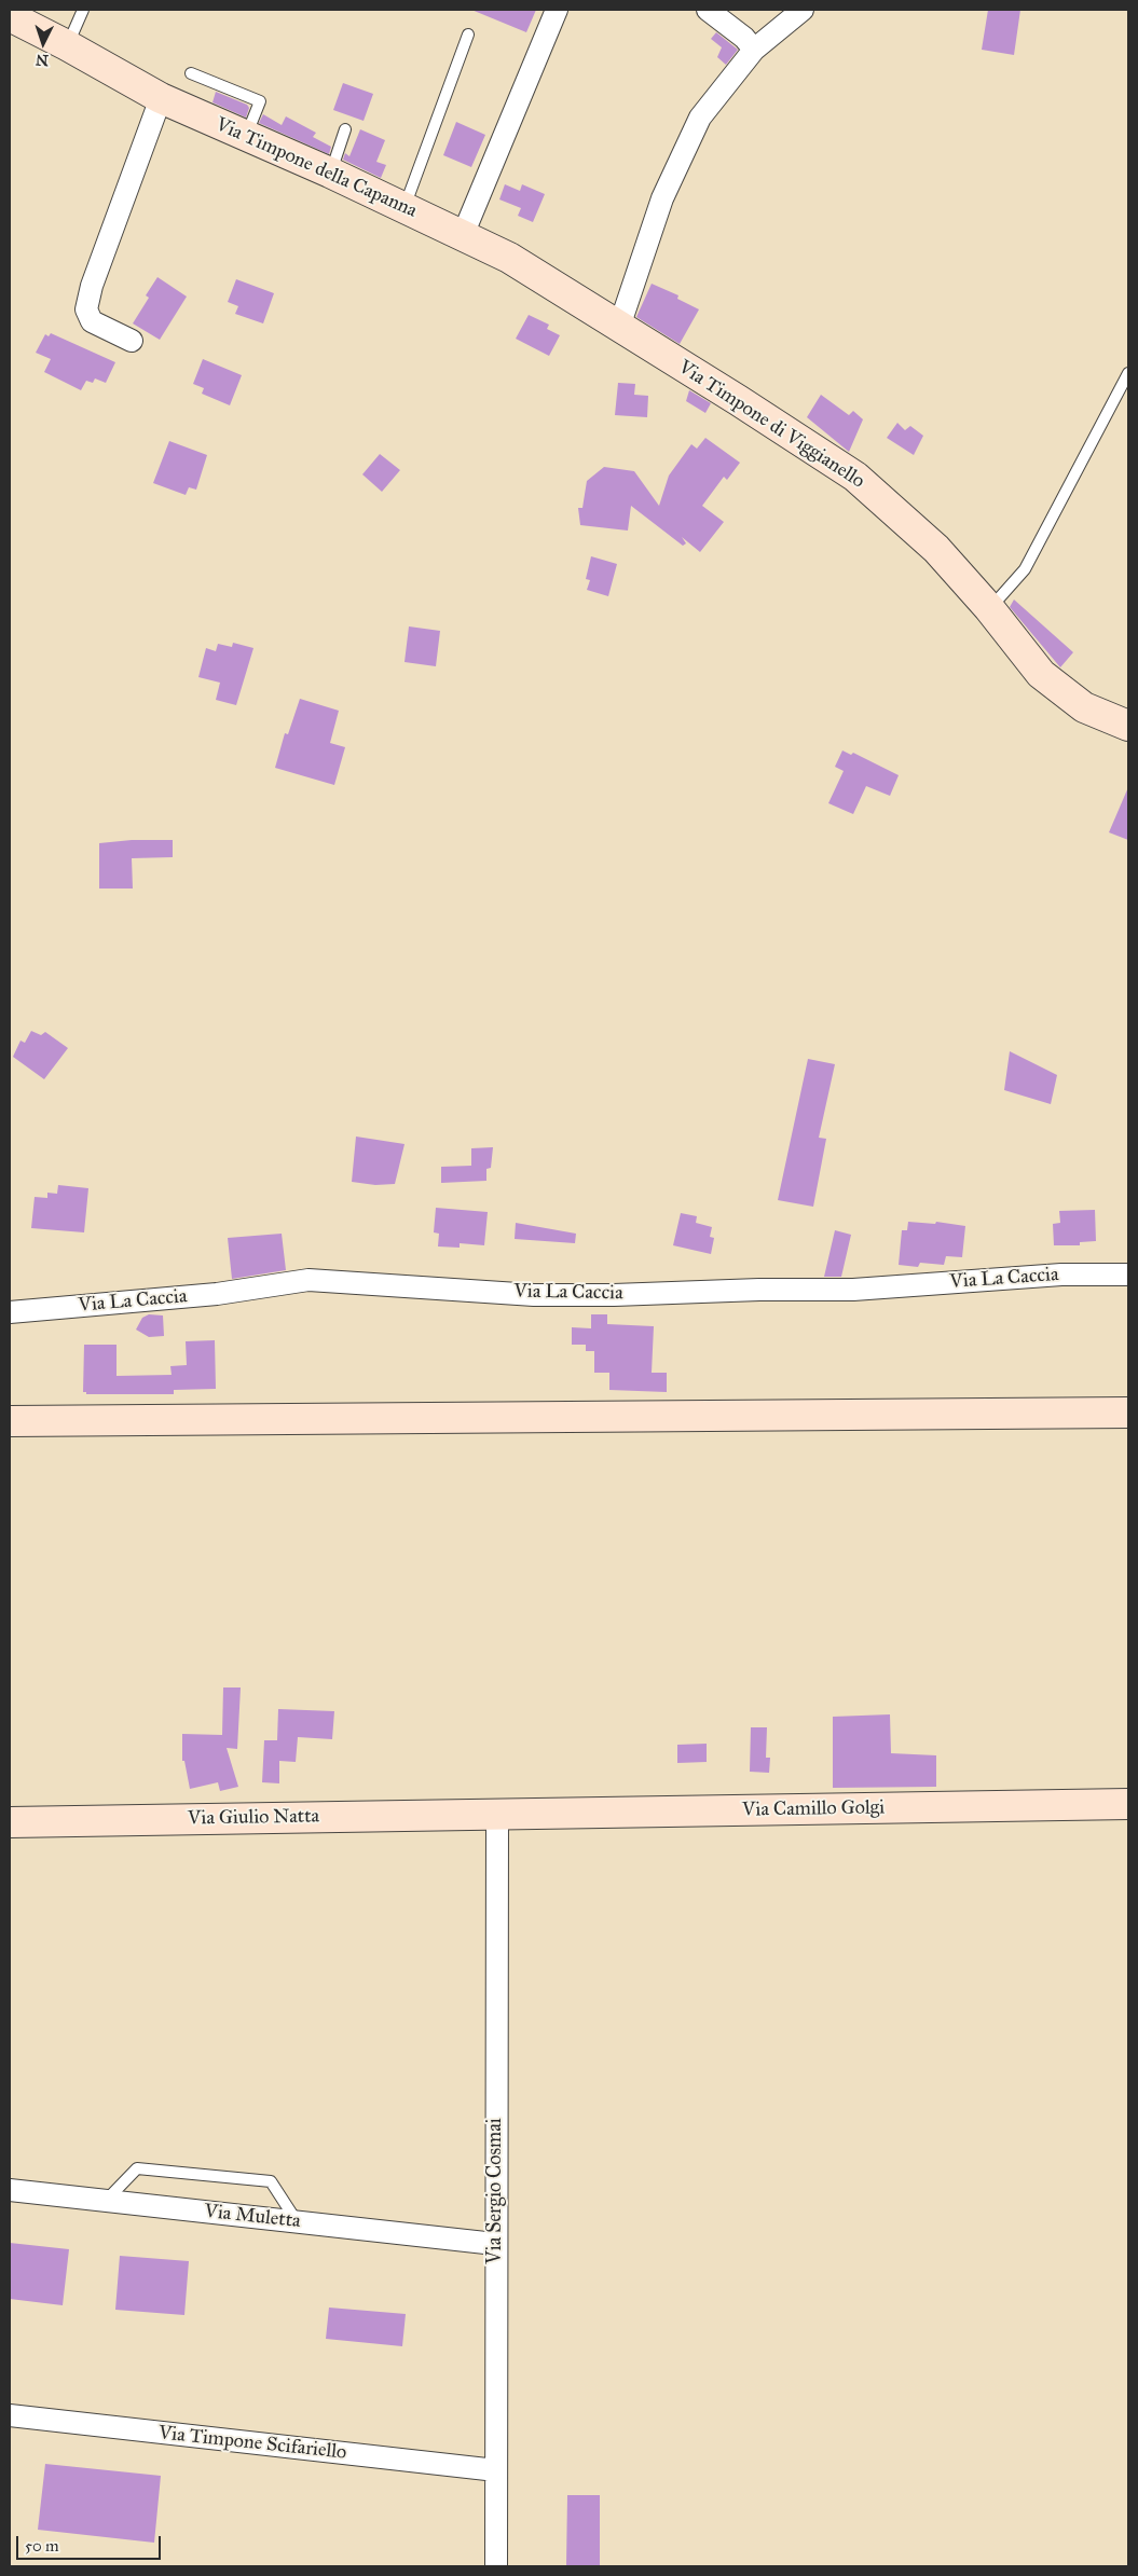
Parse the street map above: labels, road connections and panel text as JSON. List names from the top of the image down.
{
  "streets": {
    "street": [
      "Via Timpone della Capanna",
      "Via Timpone di Viggianello",
      "Via La Caccia",
      "Via Camillo Golgi",
      "Via Giulio Natta",
      "Via Sergio Cosmai",
      "Via Muletta",
      "Via Timpone Scifariello"
    ]
  },
  "crossings": [
    ["Via Timpone della Capanna", "Via Timpone di Viggianello"],
    ["Via Camillo Golgi", "Via Giulio Natta"],
    ["Via Camillo Golgi", "Via Sergio Cosmai"],
    ["Via Giulio Natta", "Via Sergio Cosmai"],
    ["Via Sergio Cosmai", "Via Muletta"],
    ["Via Sergio Cosmai", "Via Timpone Scifariello"]
  ],
  "scale_bar": "50 m",
  "north": "bottom"
}
